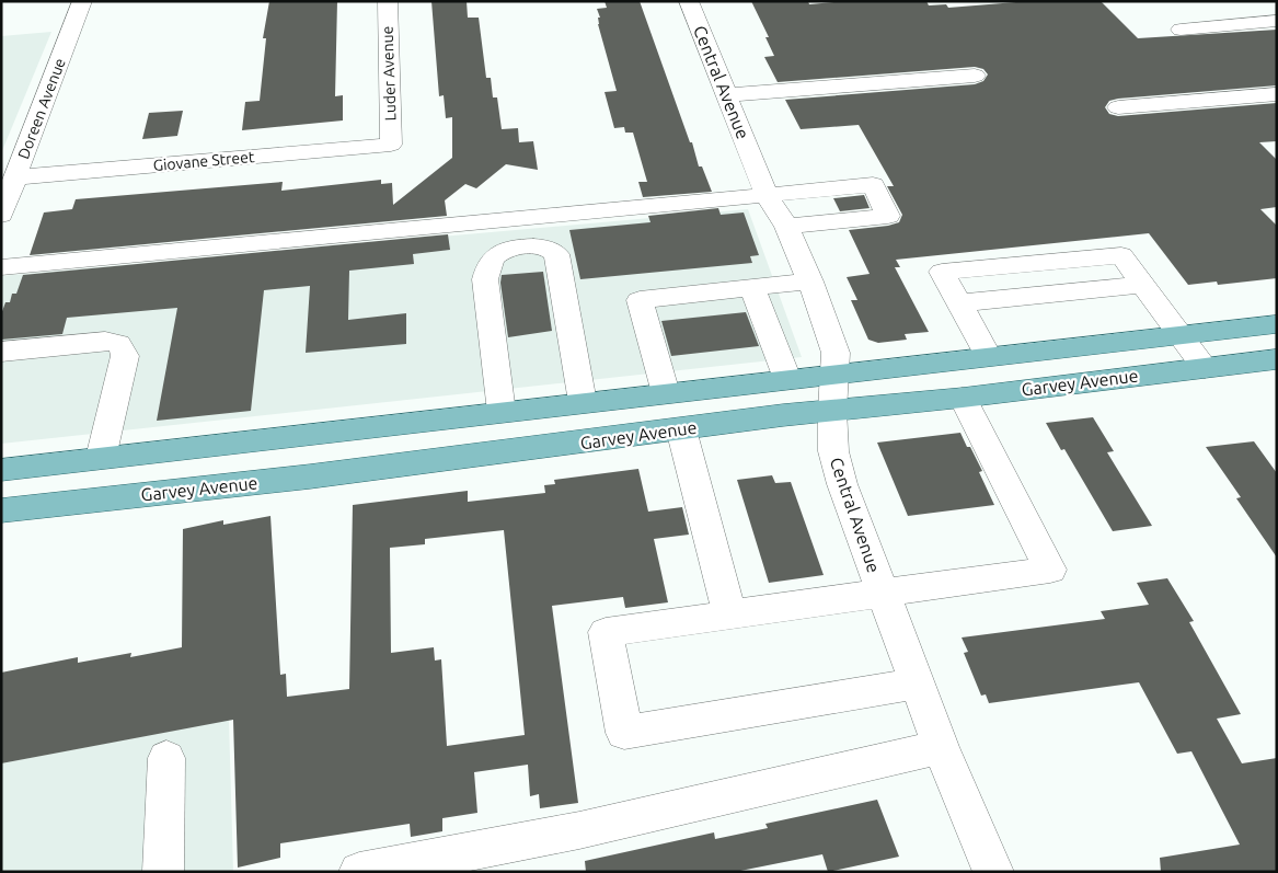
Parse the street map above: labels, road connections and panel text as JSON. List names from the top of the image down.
{
  "streets": {
    "main road": ["Garvey Avenue"],
    "street": [
      "Luder Avenue",
      "Central Avenue",
      "Doreen Avenue",
      "Giovane Street"
    ]
  },
  "crossings": [
    ["Luder Avenue", "Giovane Street"],
    ["Central Avenue", "Garvey Avenue"],
    ["Doreen Avenue", "Giovane Street"]
  ]
}
